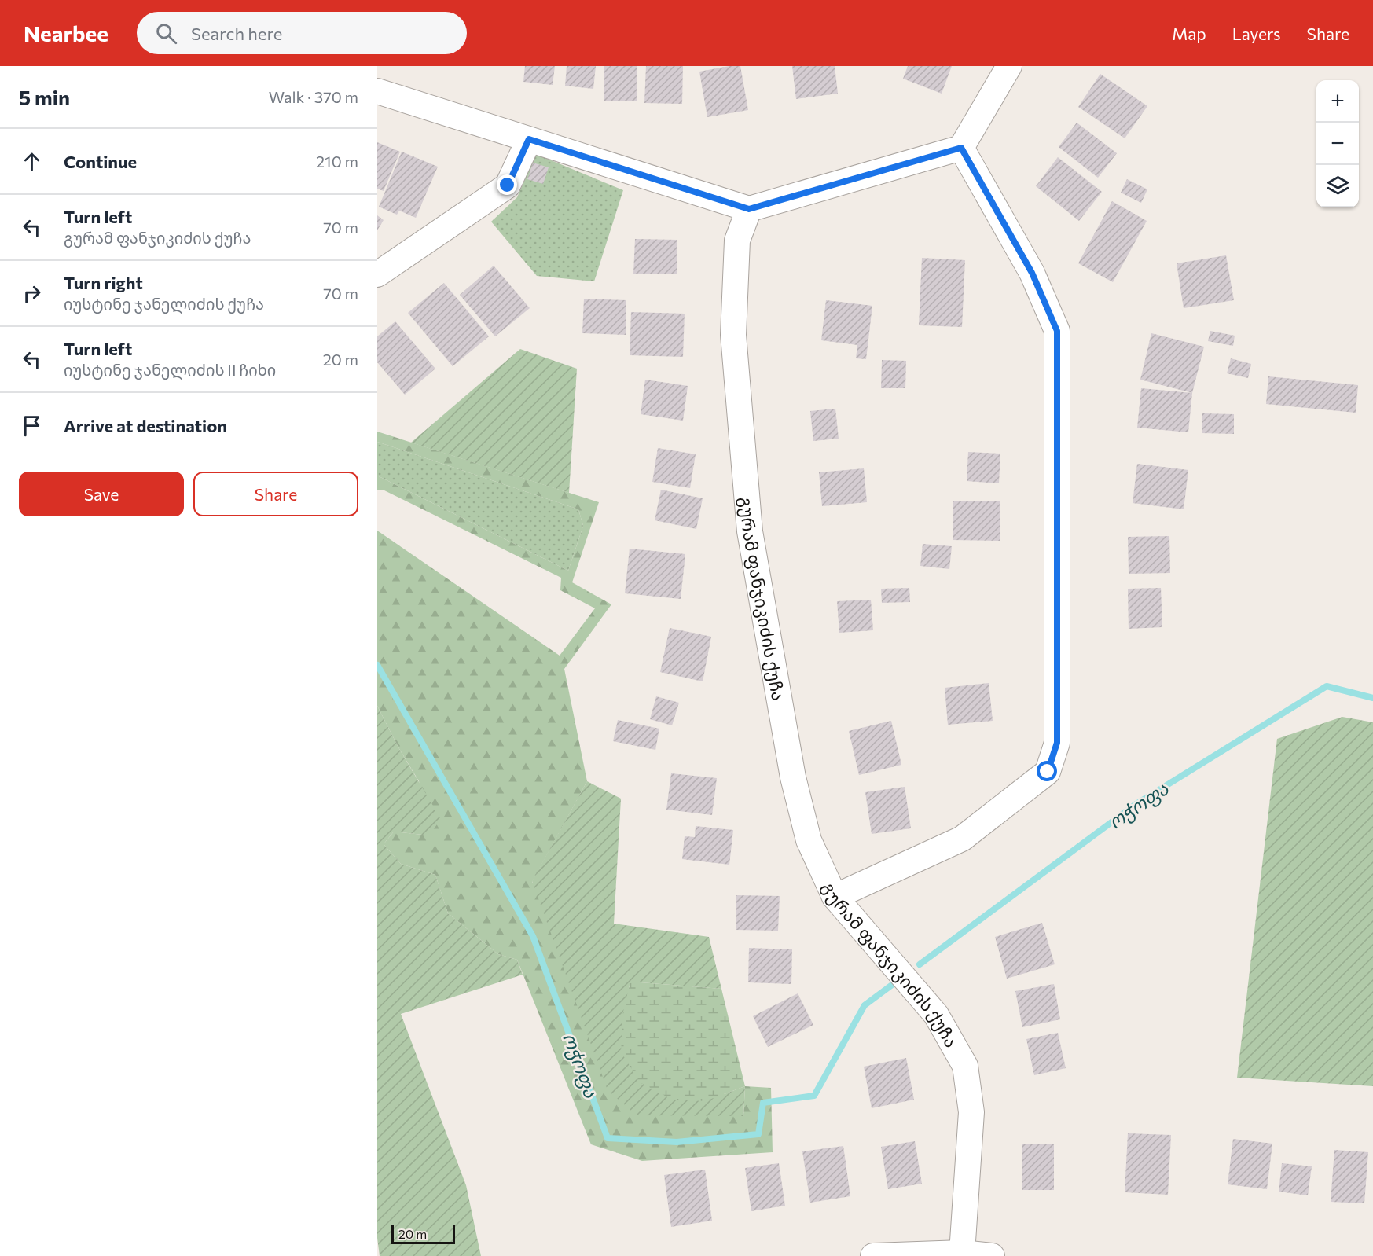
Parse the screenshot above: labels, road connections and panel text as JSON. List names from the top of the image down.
{
  "streets": {
    "street": ["გურამ ფანჯიკიძის ქუჩა"]
  },
  "water": ["ოჭოფა"],
  "scale_bar": "20 m",
  "page": {
    "header": "Nearbee",
    "search": "Search here",
    "nav": ["Map", "Layers", "Share"],
    "heading": ["5 min", "Walk · 370 m"],
    "map_buttons": ["+", "−"],
    "list": [
      ["Continue", "210 m"],
      ["Turn left", "გურამ ფანჯიკიძის ქუჩა", "70 m"],
      ["Turn right", "იუსტინე ჯანელიძის ქუჩა", "70 m"],
      ["Turn left", "იუსტინე ჯანელიძის II ჩიხი", "20 m"],
      "Arrive at destination"
    ],
    "buttons": ["Save", "Share"],
    "scale": "20 m"
  }
}
